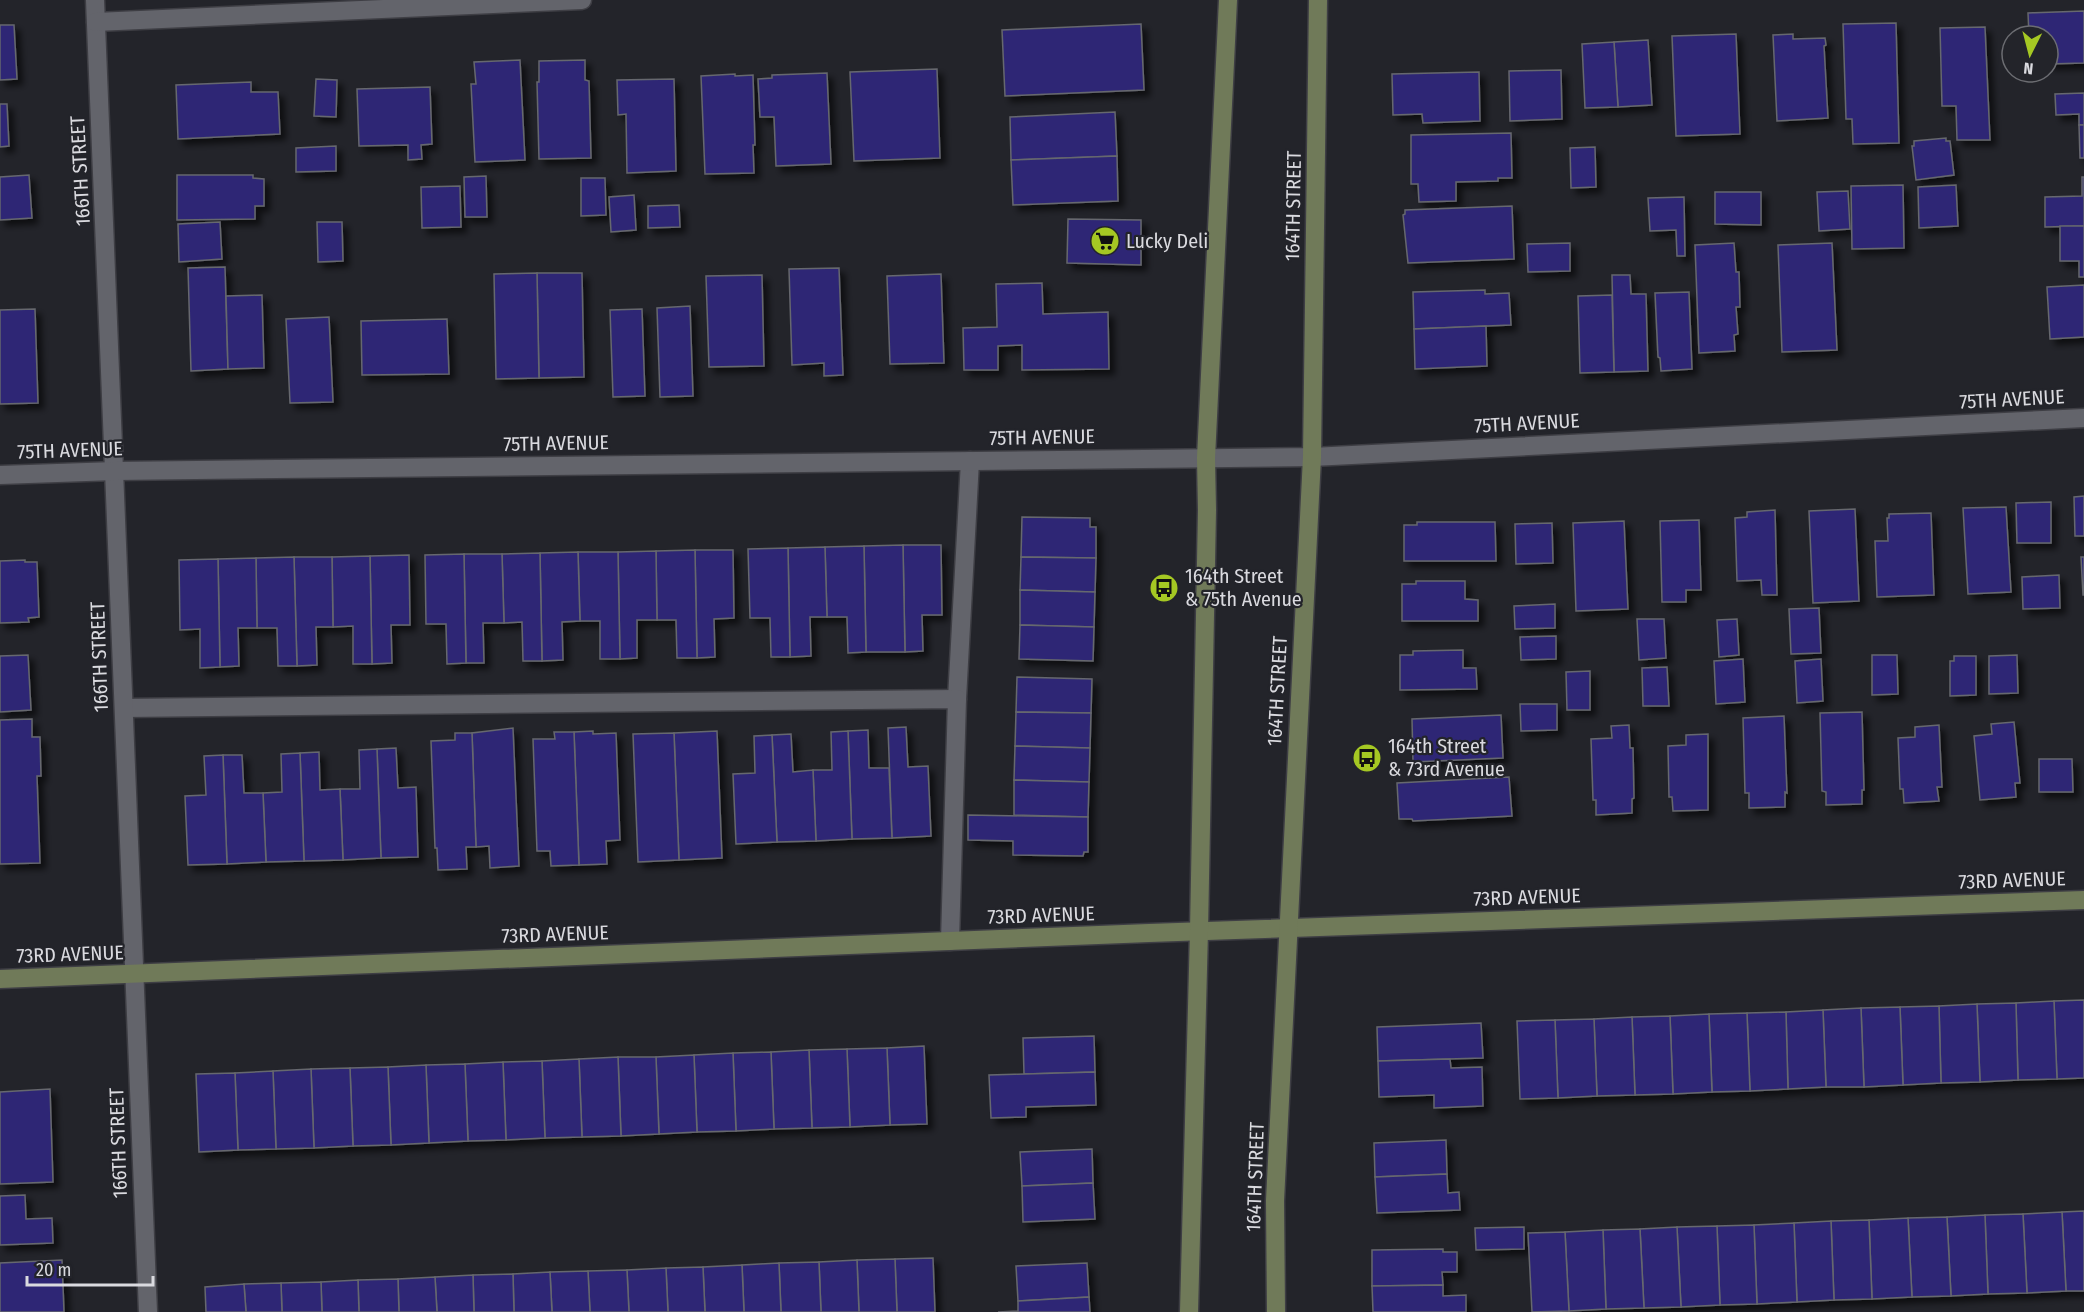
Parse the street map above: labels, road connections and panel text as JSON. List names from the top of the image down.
{
  "streets": {
    "street": [
      "166TH STREET",
      "164TH STREET",
      "75TH AVENUE",
      "73RD AVENUE"
    ]
  },
  "crossings": [
    ["166TH STREET", "75TH AVENUE"],
    ["166TH STREET", "73RD AVENUE"],
    ["164TH STREET", "75TH AVENUE"],
    ["164TH STREET", "73RD AVENUE"]
  ],
  "places": {
    "supermarket": ["Lucky Deli"],
    "bus stop": ["164th Street & 75th Avenue", "164th Street & 73rd Avenue"]
  },
  "scale_bar": "20 m",
  "north": "bottom"
}
